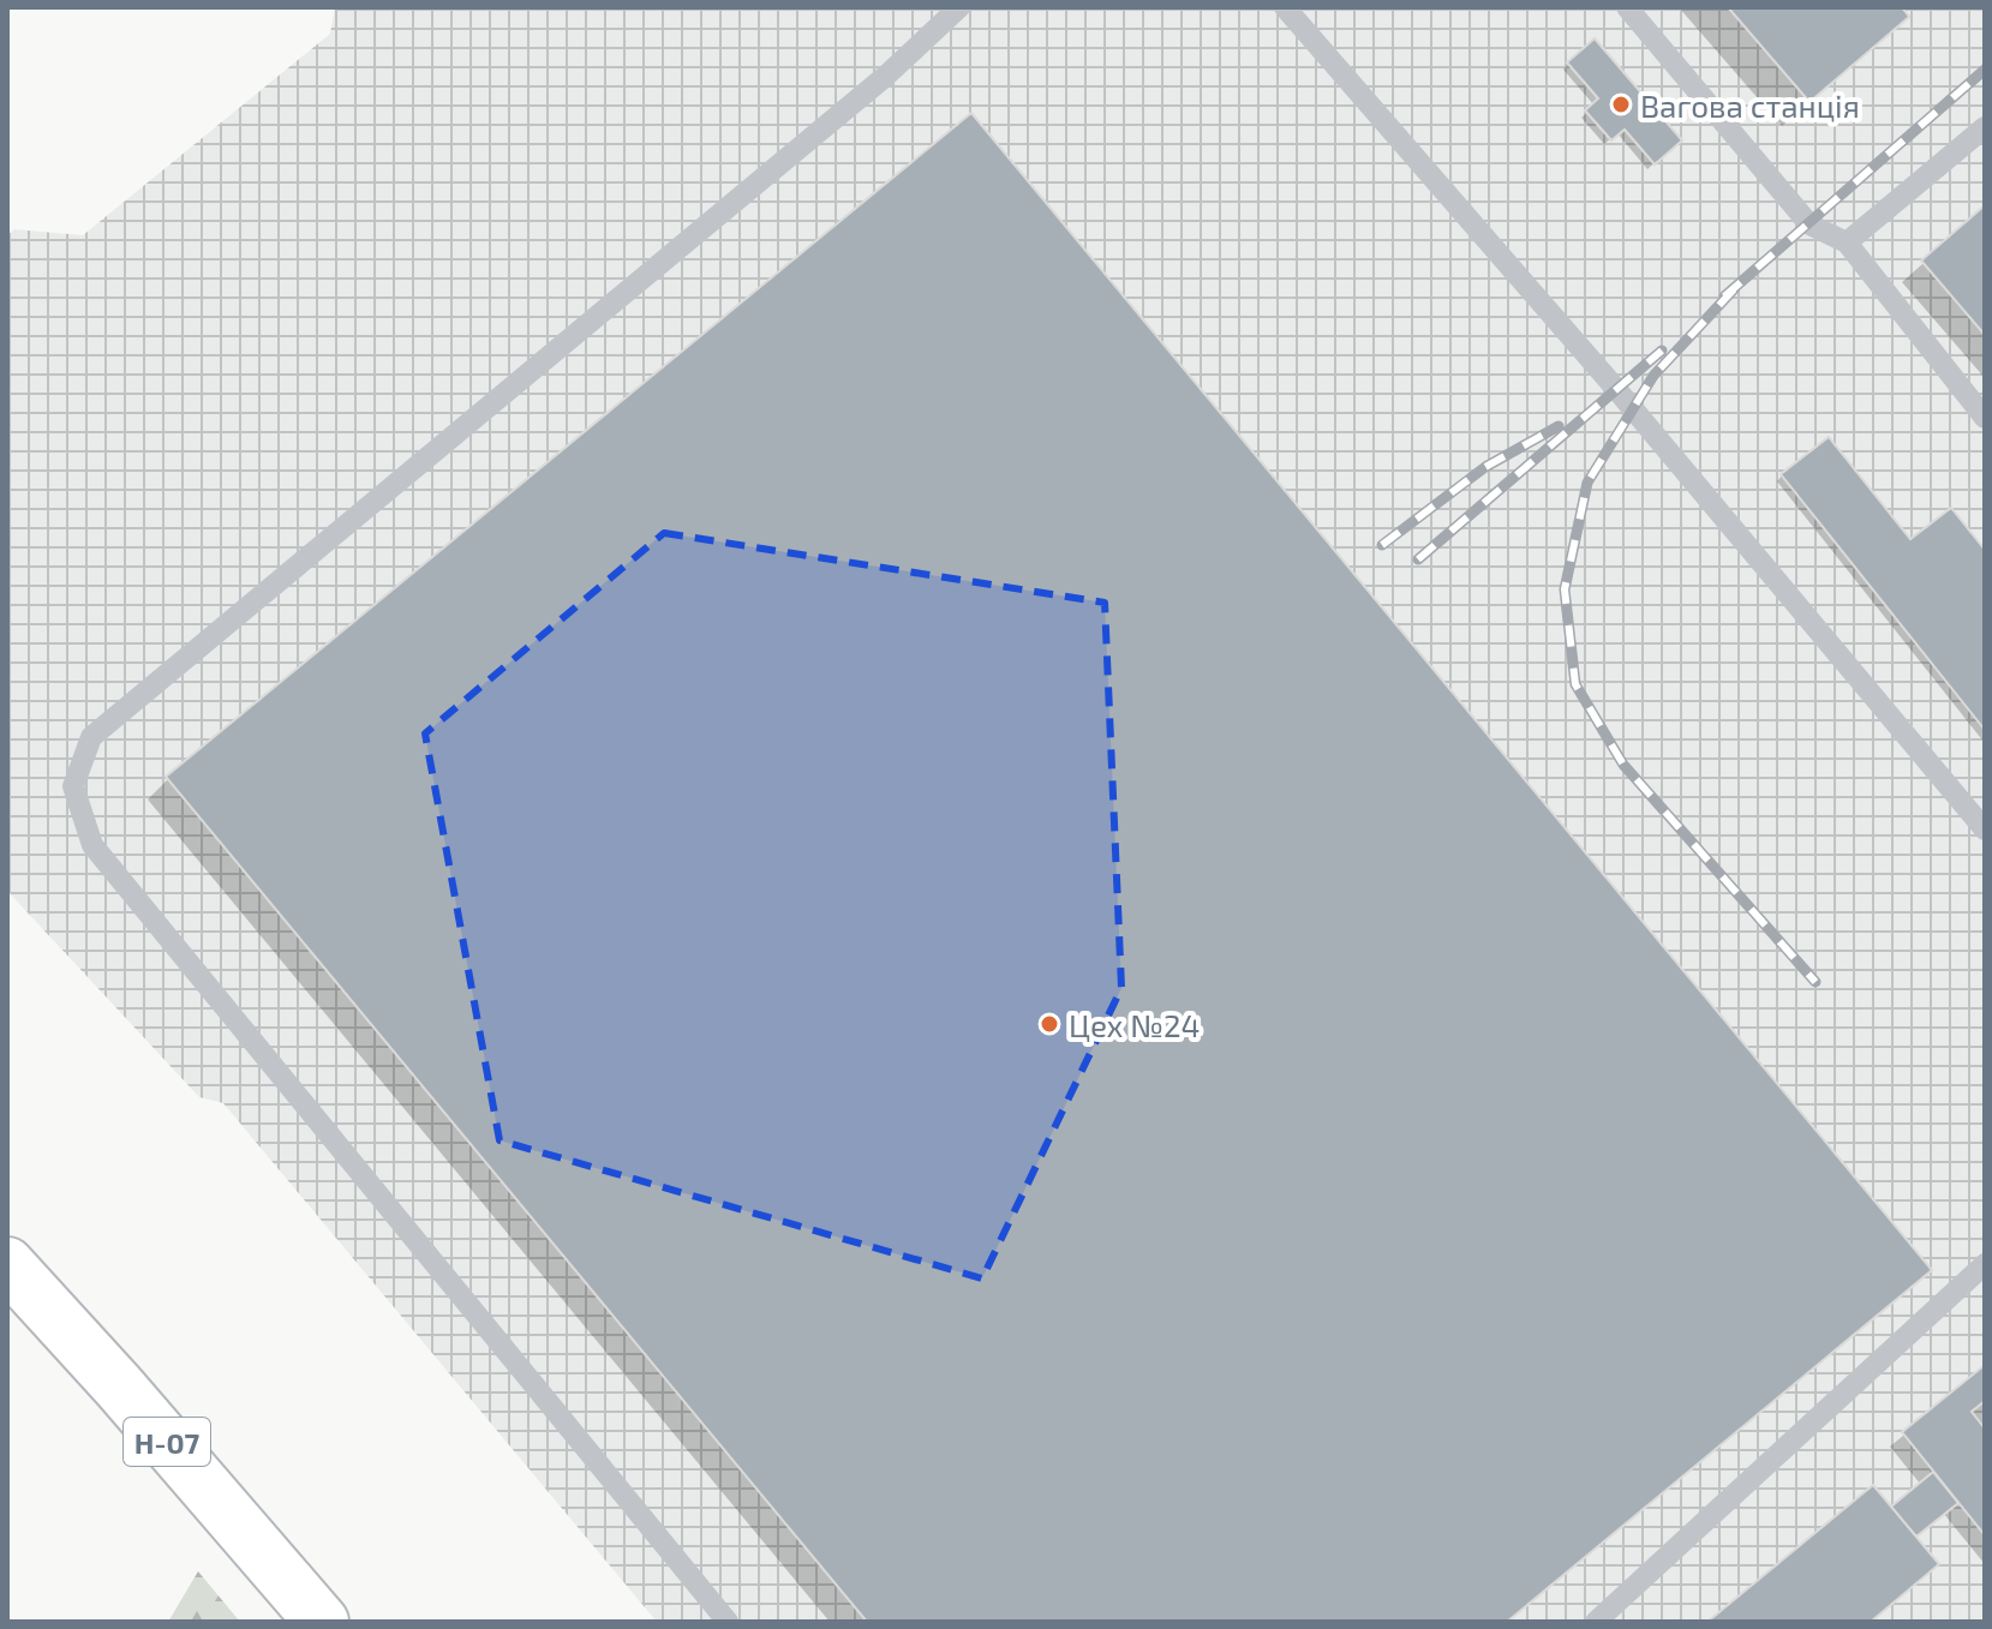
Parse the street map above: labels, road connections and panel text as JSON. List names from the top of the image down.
{
  "streets": {
    "main road": ["Н-07"]
  },
  "places": ["Вагова станція", "Цех №24"]
}
